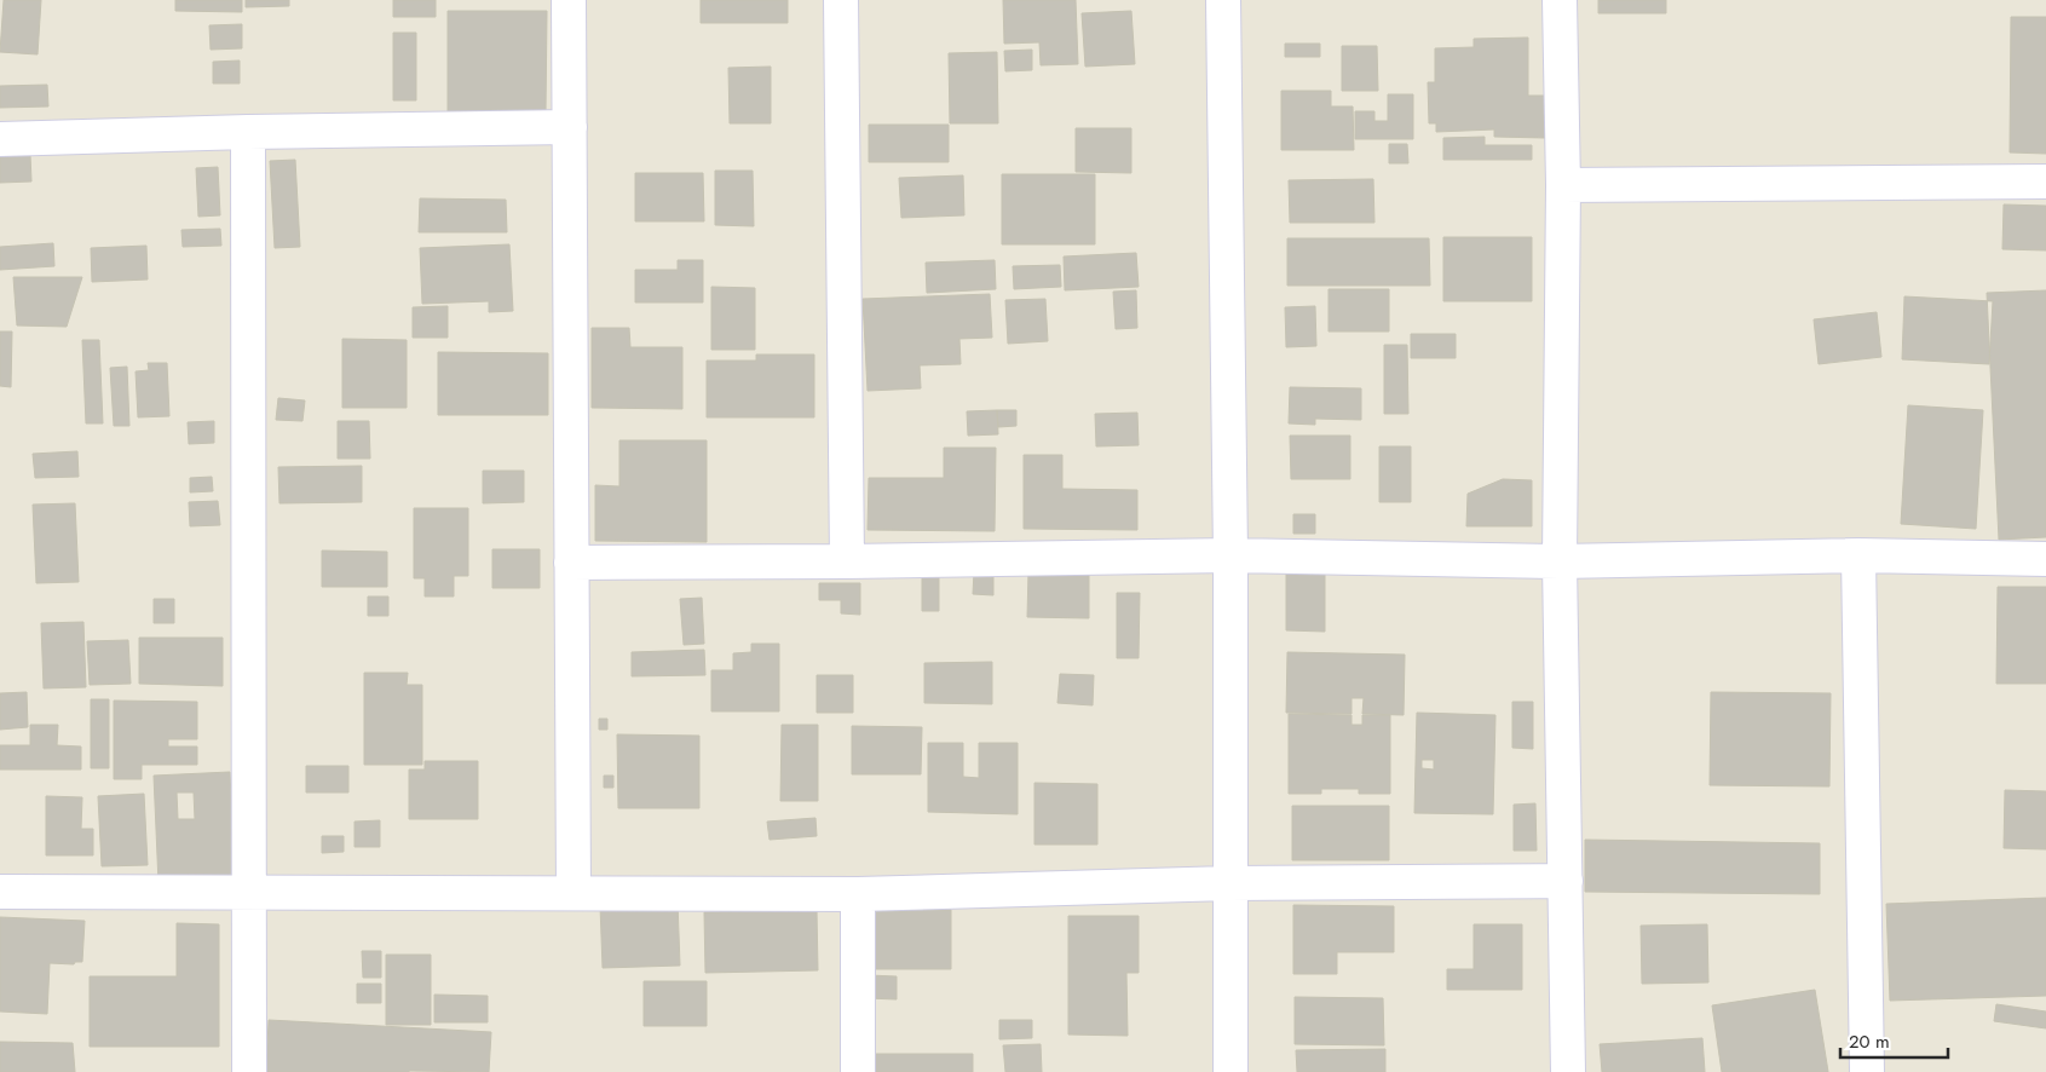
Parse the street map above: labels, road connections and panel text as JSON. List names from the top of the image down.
{
  "scale_bar": "20 m"
}
